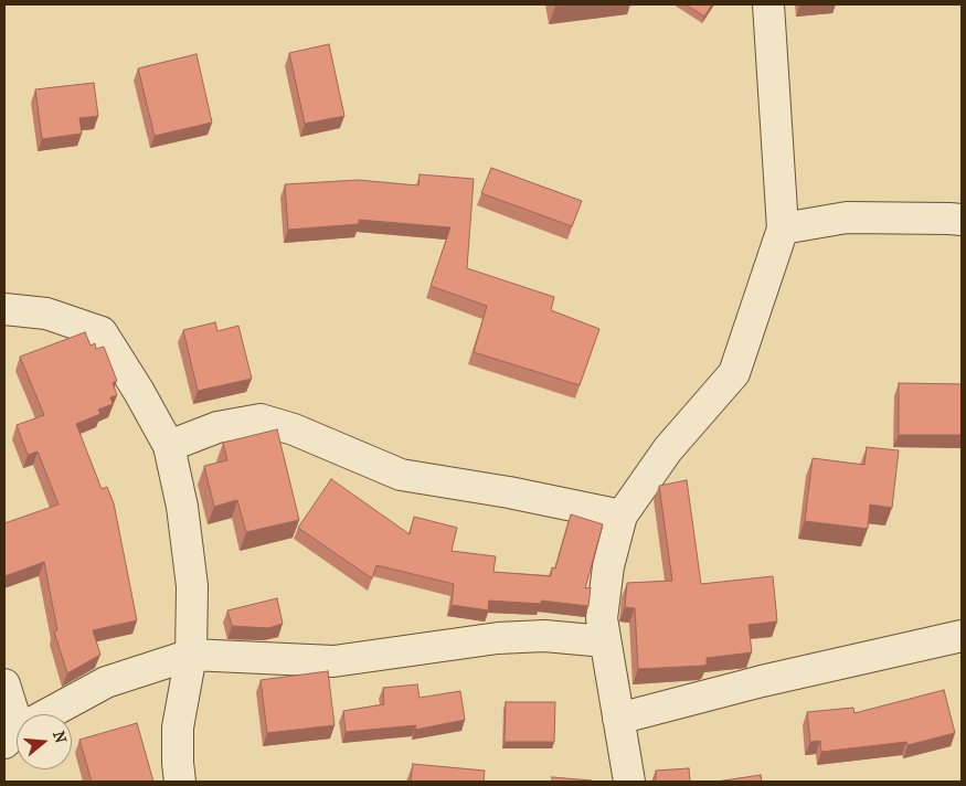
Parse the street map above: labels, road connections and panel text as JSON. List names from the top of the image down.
{
  "north": "right"
}
